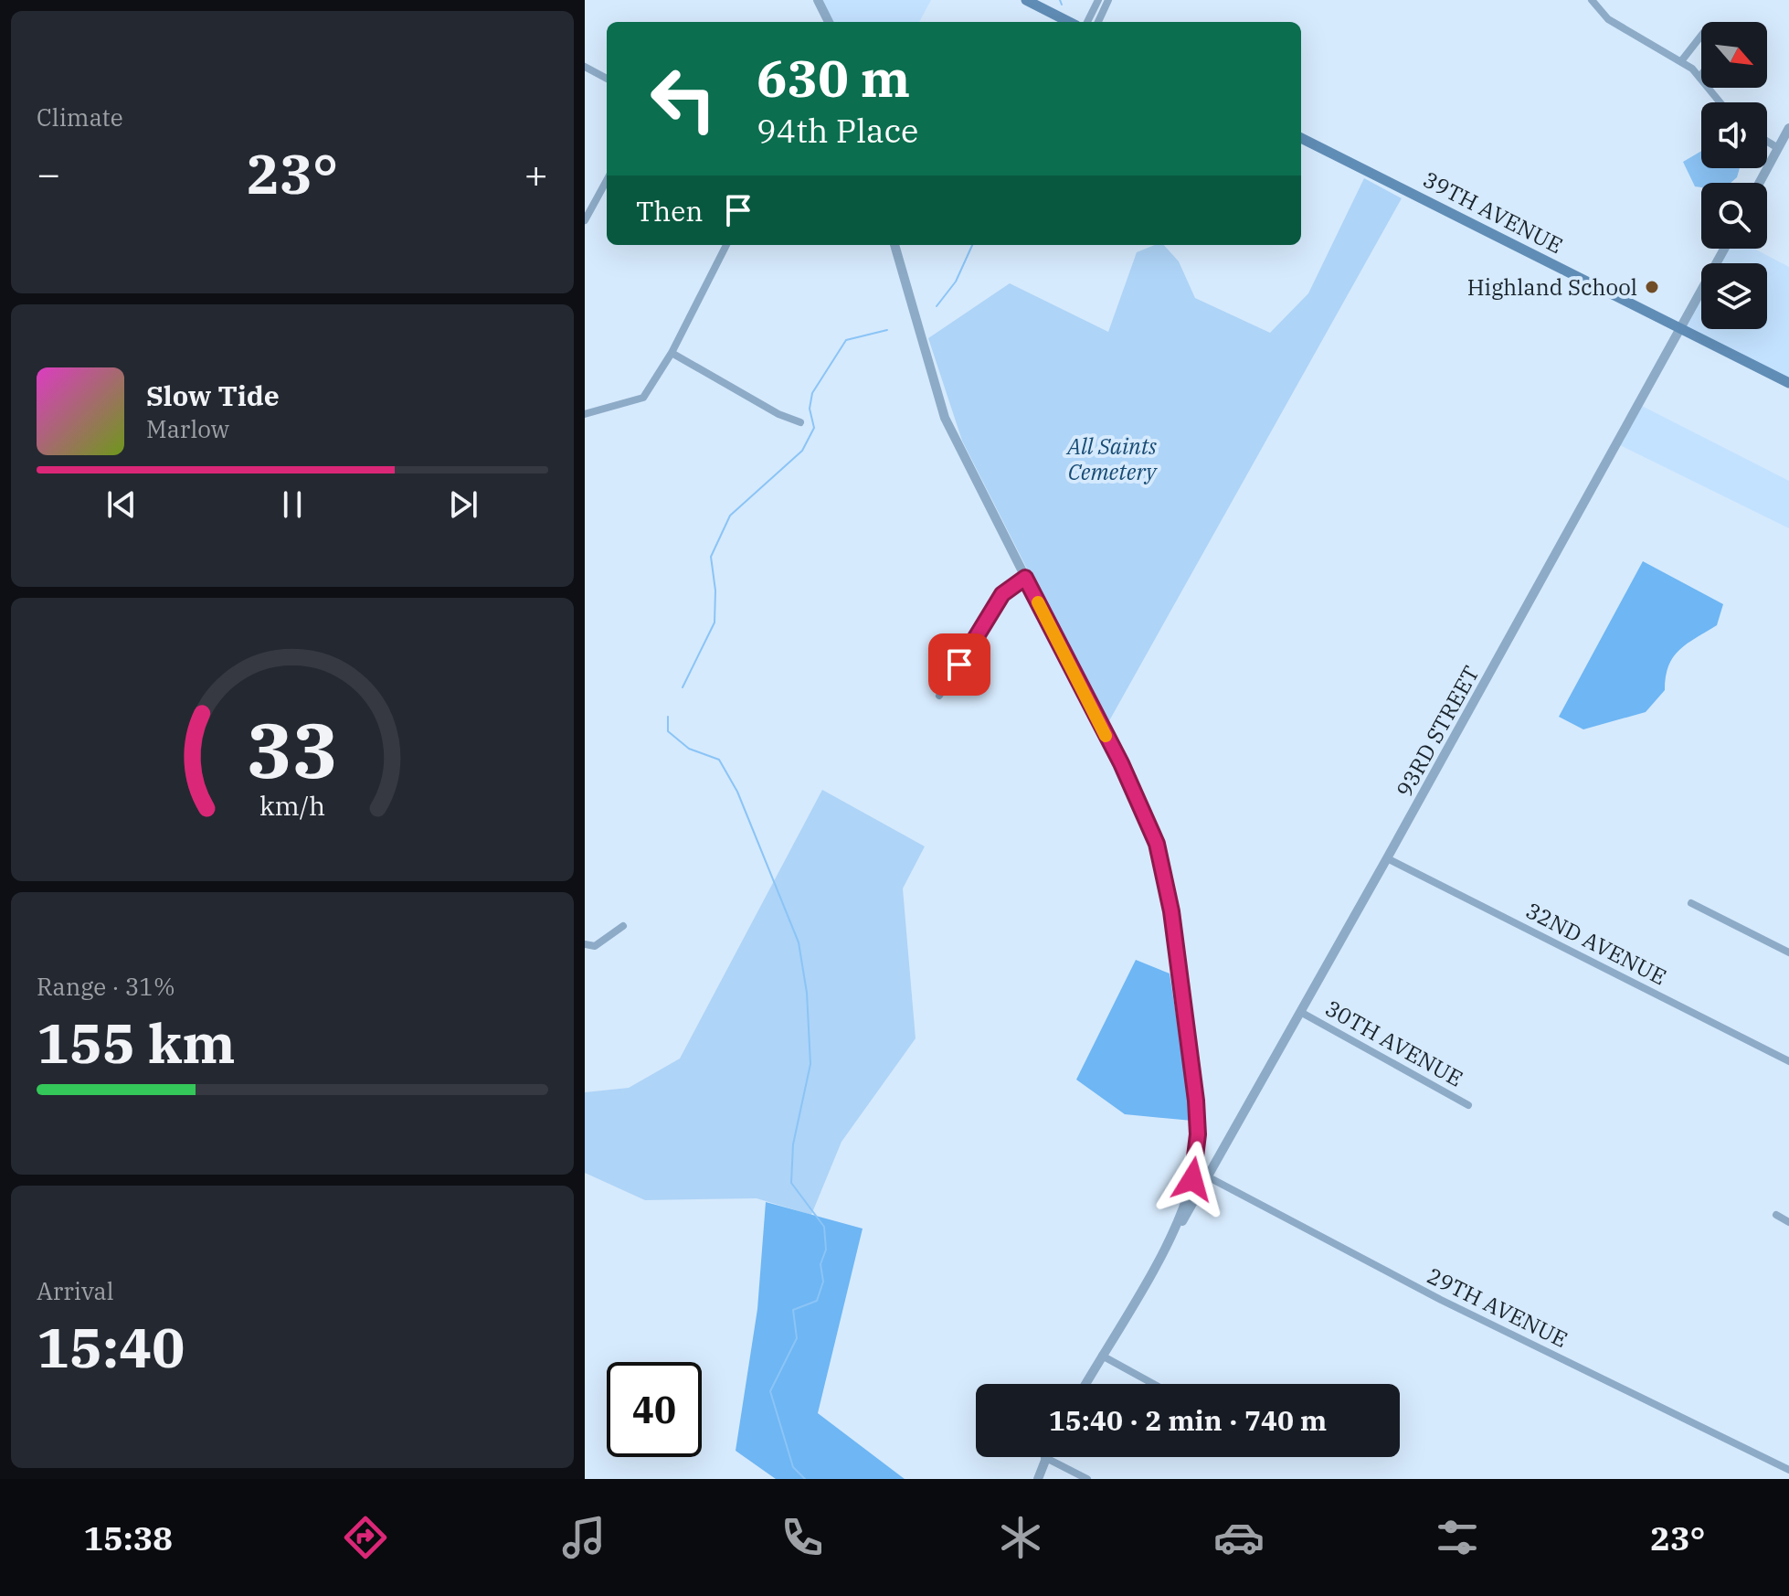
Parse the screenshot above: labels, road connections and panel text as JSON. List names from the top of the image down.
{
  "streets": {
    "main road": ["39TH AVENUE"],
    "street": [
      "93RD STREET",
      "32ND AVENUE",
      "30TH AVENUE",
      "29TH AVENUE"
    ]
  },
  "crossings": [
    ["39TH AVENUE", "93RD STREET"],
    ["93RD STREET", "32ND AVENUE"],
    ["93RD STREET", "30TH AVENUE"],
    ["93RD STREET", "29TH AVENUE"]
  ],
  "parks": ["All Saints Cemetery"],
  "places": ["Highland School"],
  "north": "bottom right",
  "page": {
    "tile": [
      "Climate",
      ["Range · 31%", "155 km"],
      ["Arrival", "15:40"]
    ],
    "turn": ["630 m", "94th Place"],
    "heat": ["−", "23°", "+"],
    "then": "Then",
    "song": ["Slow Tide", "Marlow"],
    "limit": "40",
    "trip": "15:40 · 2 min · 740 m",
    "tabs": ["15:38", "23°"],
    "gauge": ["33", "km/h"]
  }
}
